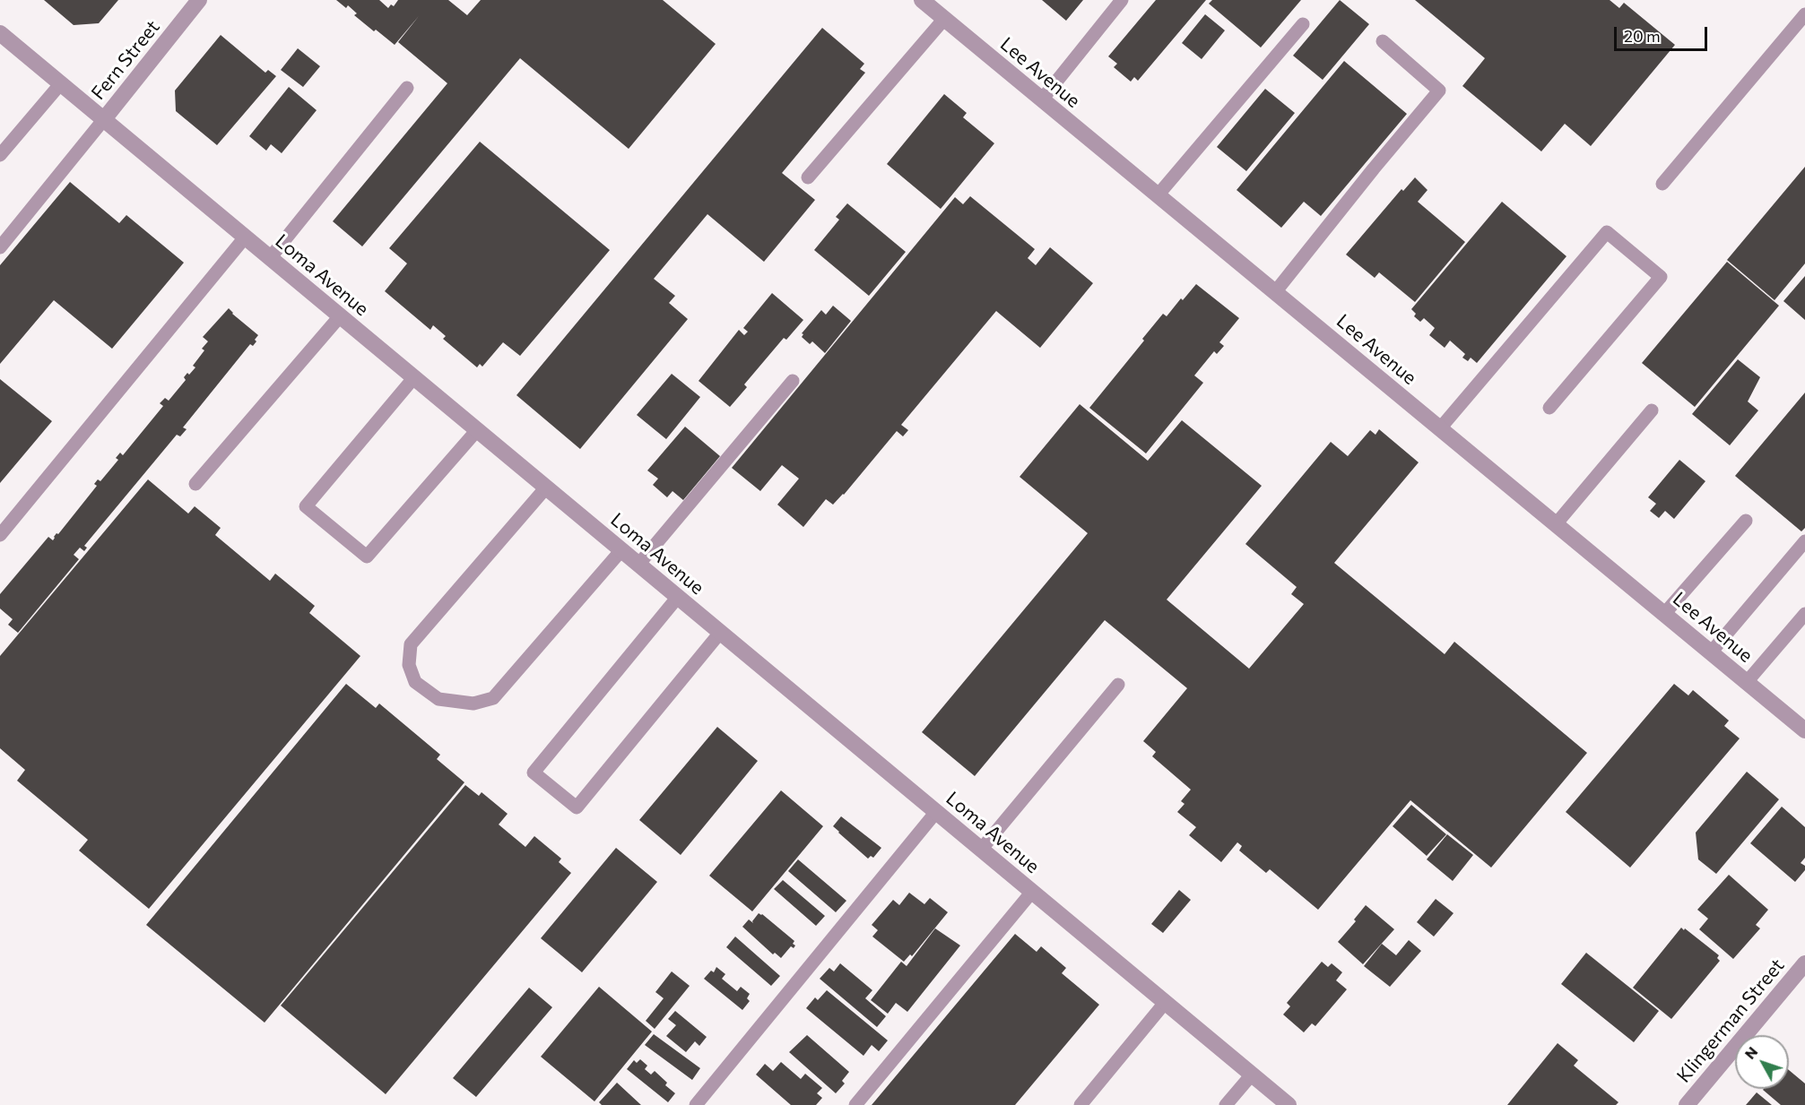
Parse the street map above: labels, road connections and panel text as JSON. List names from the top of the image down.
{
  "streets": {
    "street": [
      "Fern Street",
      "Lee Avenue",
      "Loma Avenue",
      "Klingerman Street"
    ]
  },
  "crossings": [
    ["Fern Street", "Loma Avenue"]
  ],
  "scale_bar": "20 m",
  "north": "top left"
}
